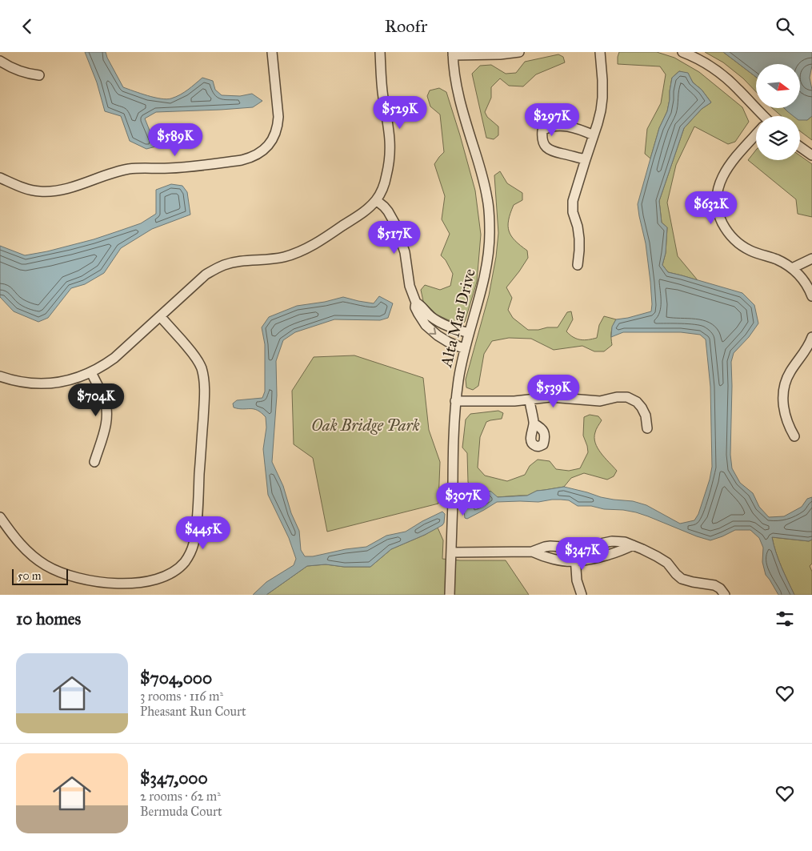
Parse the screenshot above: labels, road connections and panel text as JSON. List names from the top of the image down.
{
  "streets": {
    "street": ["Alta Mar Drive"]
  },
  "parks": ["Oak Bridge Park"],
  "scale_bar": "50 m",
  "north": "right",
  "page": {
    "header": "Roofr",
    "price": [
      "$529K",
      "$297K",
      "$589K",
      "$632K",
      "$517K",
      "$539K",
      "$704K",
      "$307K",
      "$445K",
      "$347K"
    ],
    "scale": "50 m",
    "heading": "10 homes",
    "list": [
      {
        "name": "$704,000",
        "note": "3 rooms · 116 m² · Pheasant Run Court"
      },
      {
        "name": "$347,000",
        "note": "2 rooms · 62 m² · Bermuda Court"
      }
    ]
  }
}
